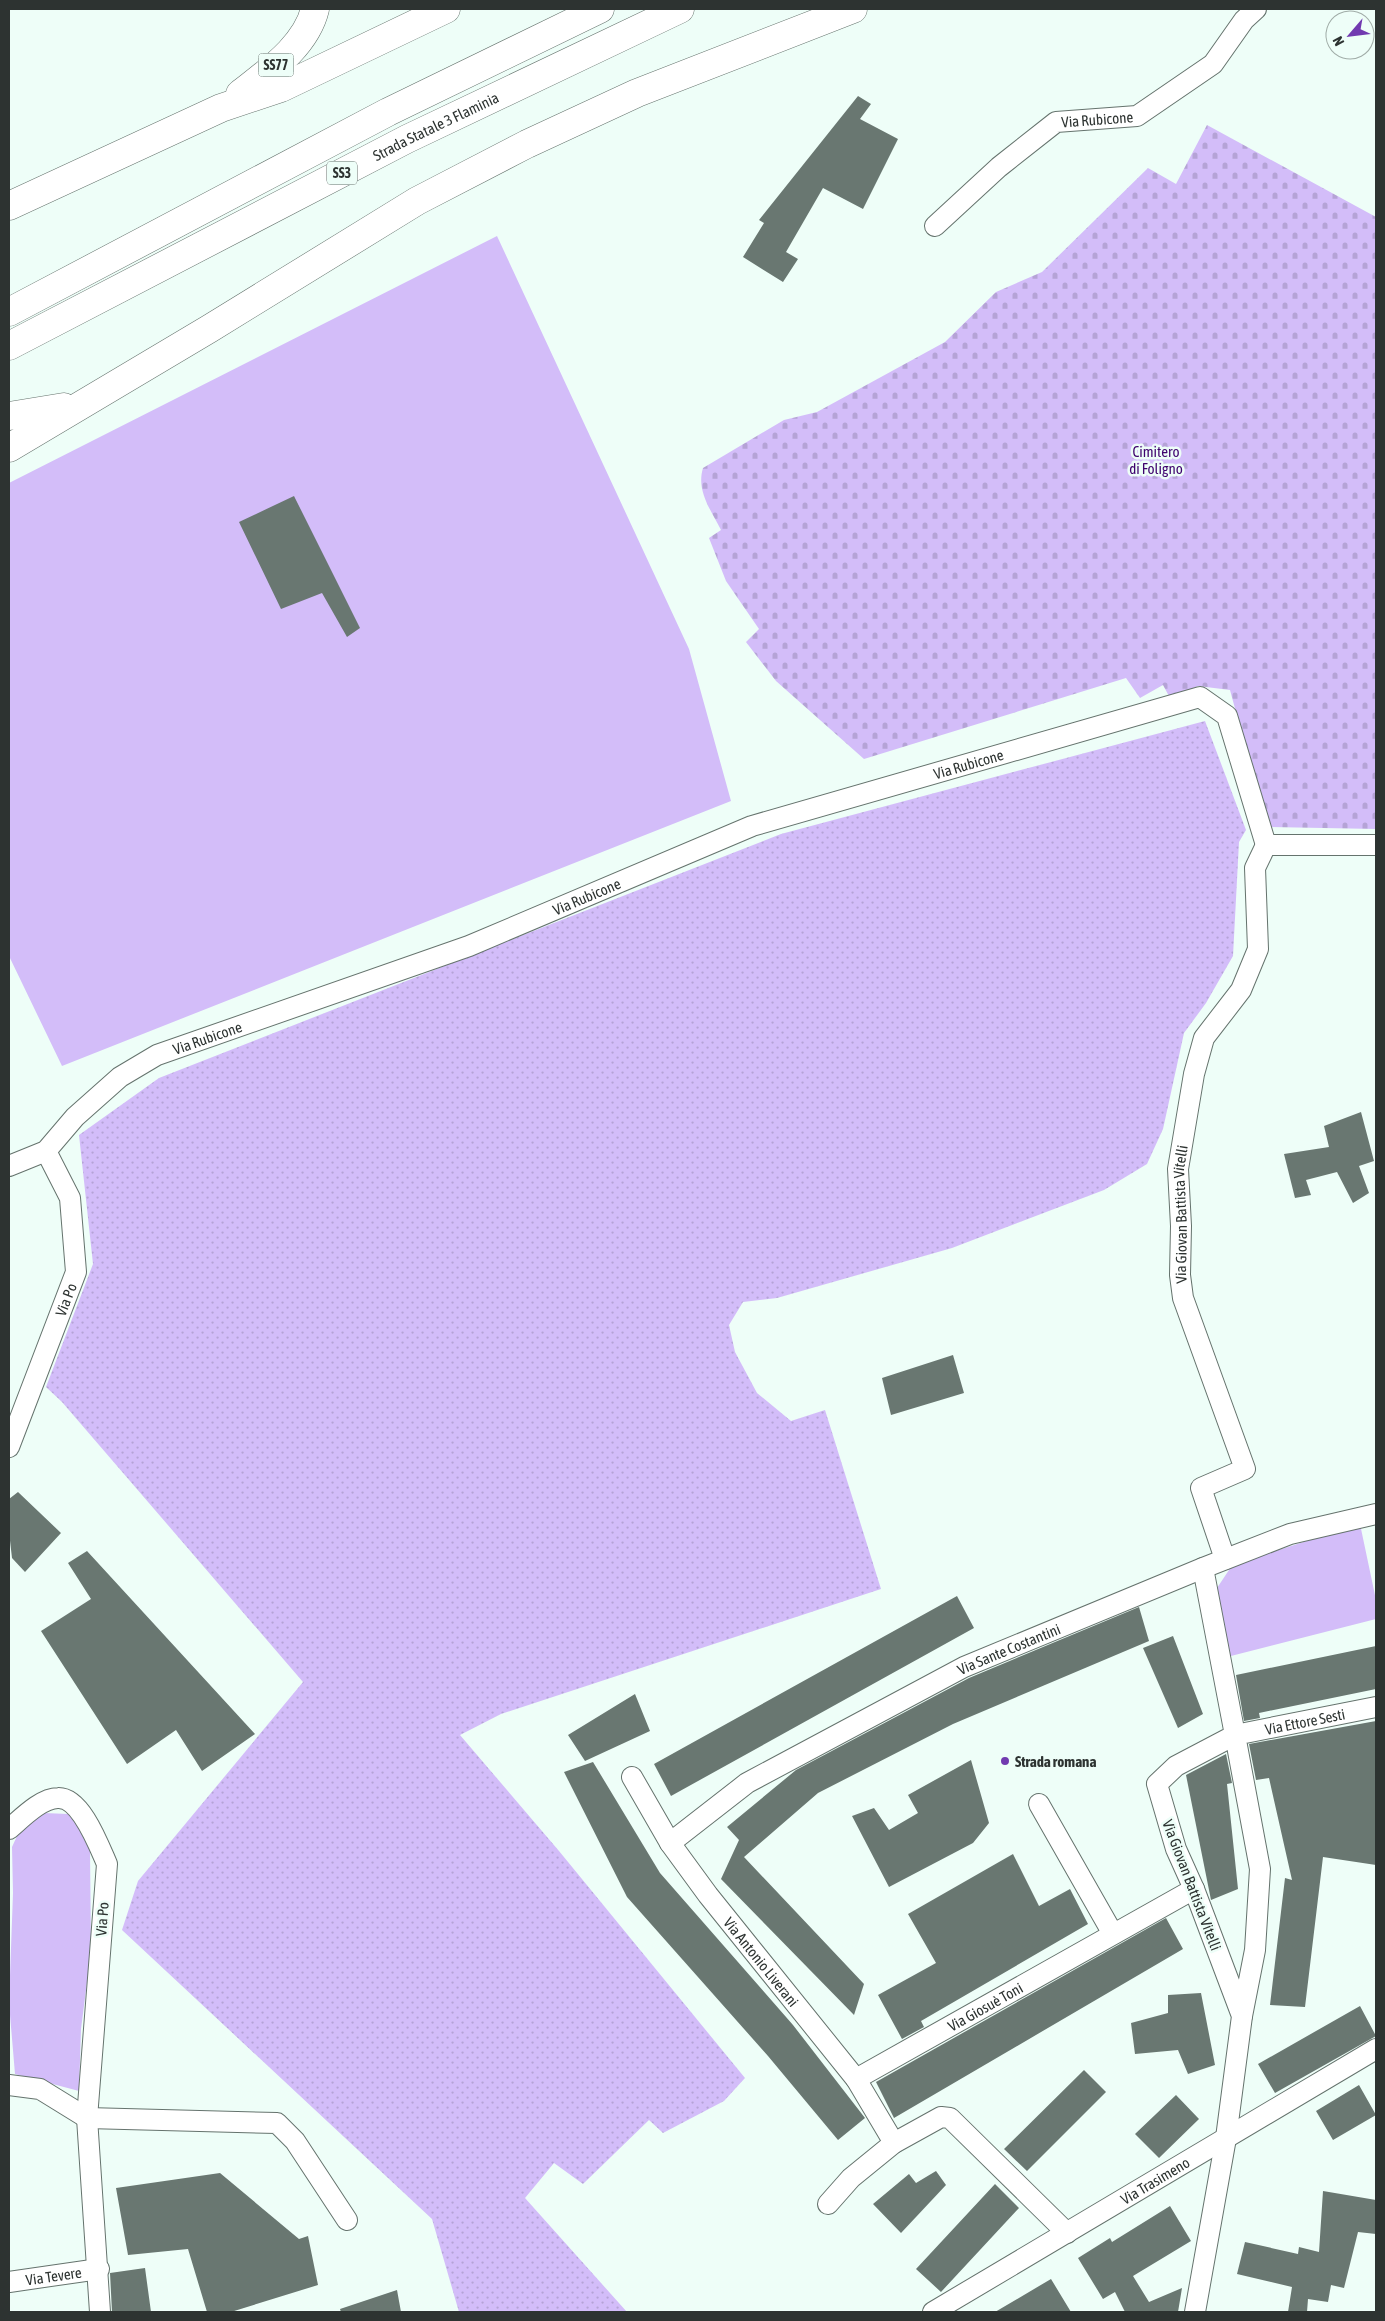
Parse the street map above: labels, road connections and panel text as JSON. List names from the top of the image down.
{
  "streets": {
    "highway": ["SS77", "Strada Statale 3 Flaminia", "SS3"],
    "street": [
      "Via Rubicone",
      "Via Giovan Battista Vitelli",
      "Via Po",
      "Via Sante Costantini",
      "Via Ettore Sesti",
      "Via Antonio Liverani",
      "Via Giosuè Toni",
      "Via Trasimeno",
      "Via Tevere"
    ]
  },
  "crossings": [
    ["Via Rubicone", "Via Giovan Battista Vitelli"],
    ["Via Rubicone", "Via Po"],
    ["Via Giovan Battista Vitelli", "Via Sante Costantini"],
    ["Via Giovan Battista Vitelli", "Via Ettore Sesti"],
    ["Via Giovan Battista Vitelli", "Via Giosuè Toni"],
    ["Via Giovan Battista Vitelli", "Via Trasimeno"],
    ["Via Po", "Via Tevere"],
    ["Via Sante Costantini", "Via Antonio Liverani"],
    ["Via Antonio Liverani", "Via Giosuè Toni"]
  ],
  "parks": ["Cimitero di Foligno"],
  "places": ["Strada romana"],
  "north": "bottom left"
}
